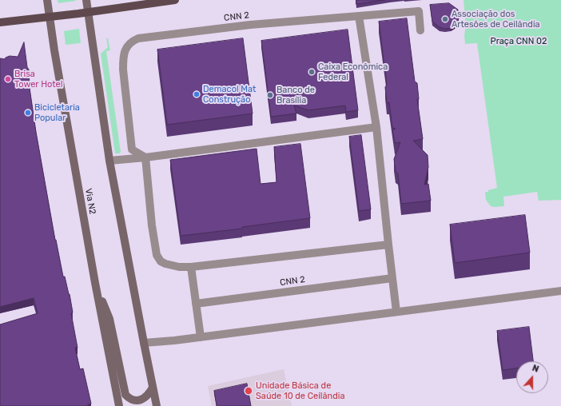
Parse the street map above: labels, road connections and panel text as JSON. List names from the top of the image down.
{
  "streets": {
    "main road": ["Via N2"],
    "street": ["CNN 2"]
  },
  "parks": ["Praça CNN 02"],
  "places": [
    "Associação dos Artesões de Ceilândia",
    "Caixa Econômica Federal",
    "Brisa Tower Hotel",
    "Demacol Mat Construção",
    "Banco de Brasília",
    "Bicicletaria Popular",
    "Unidade Básica de Saúde 10 de Ceilândia"
  ],
  "north": "top"
}
